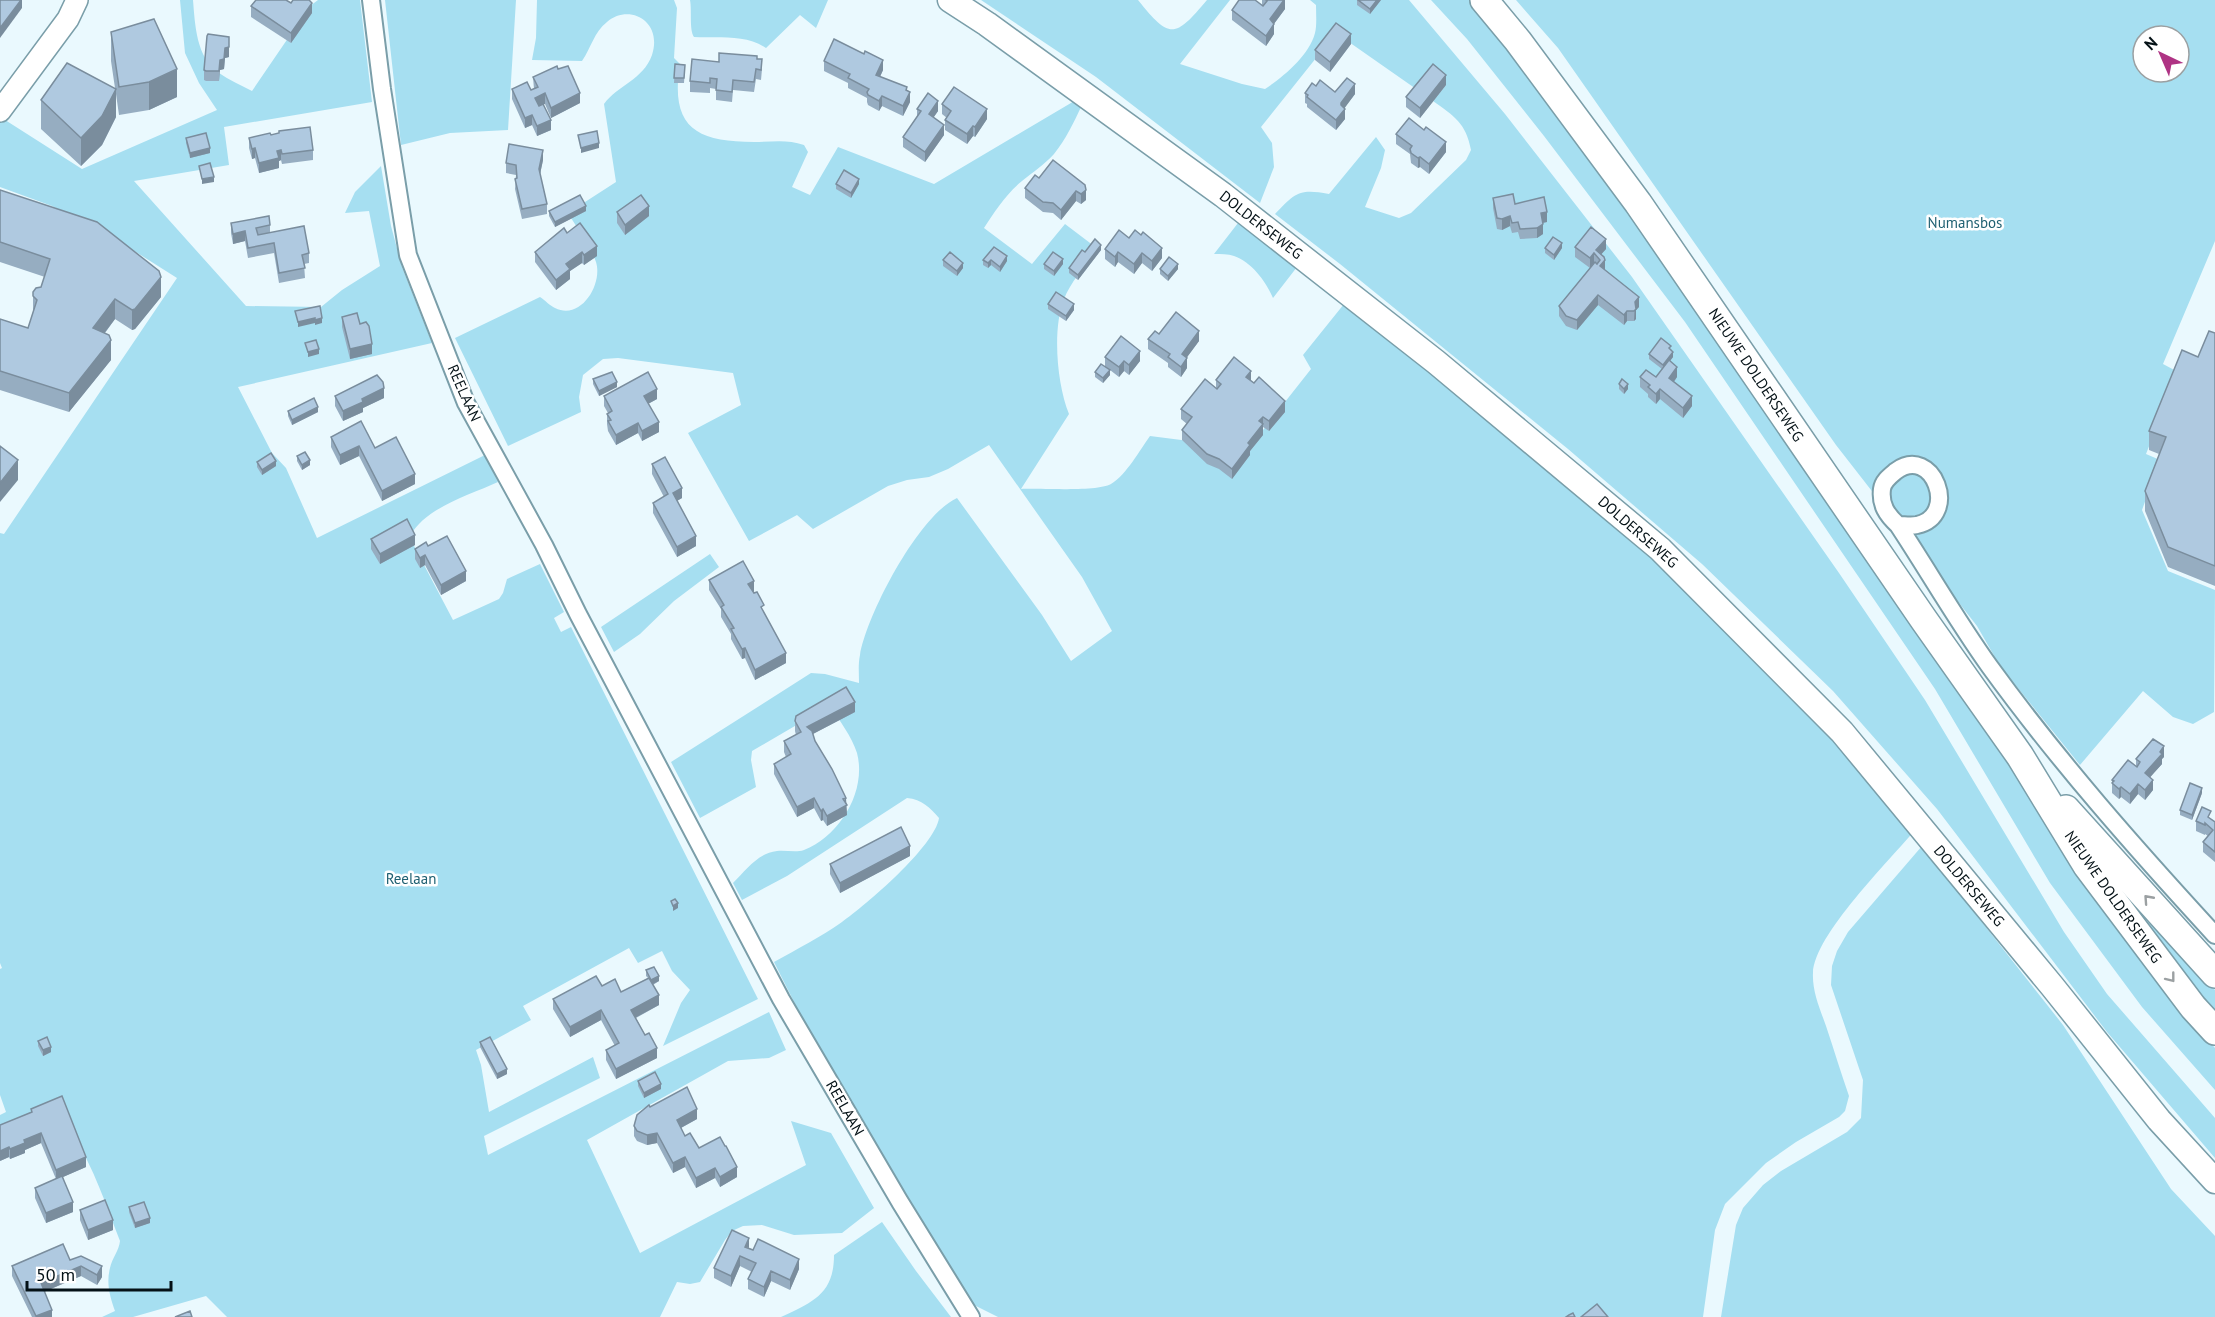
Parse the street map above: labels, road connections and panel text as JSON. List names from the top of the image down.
{
  "streets": {
    "main road": ["DOLDERSEWEG", "NIEUWE DOLDERSEWEG"],
    "street": ["REELAAN"]
  },
  "parks": ["Numansbos", "Reelaan"],
  "scale_bar": "50 m",
  "north": "top left"
}
